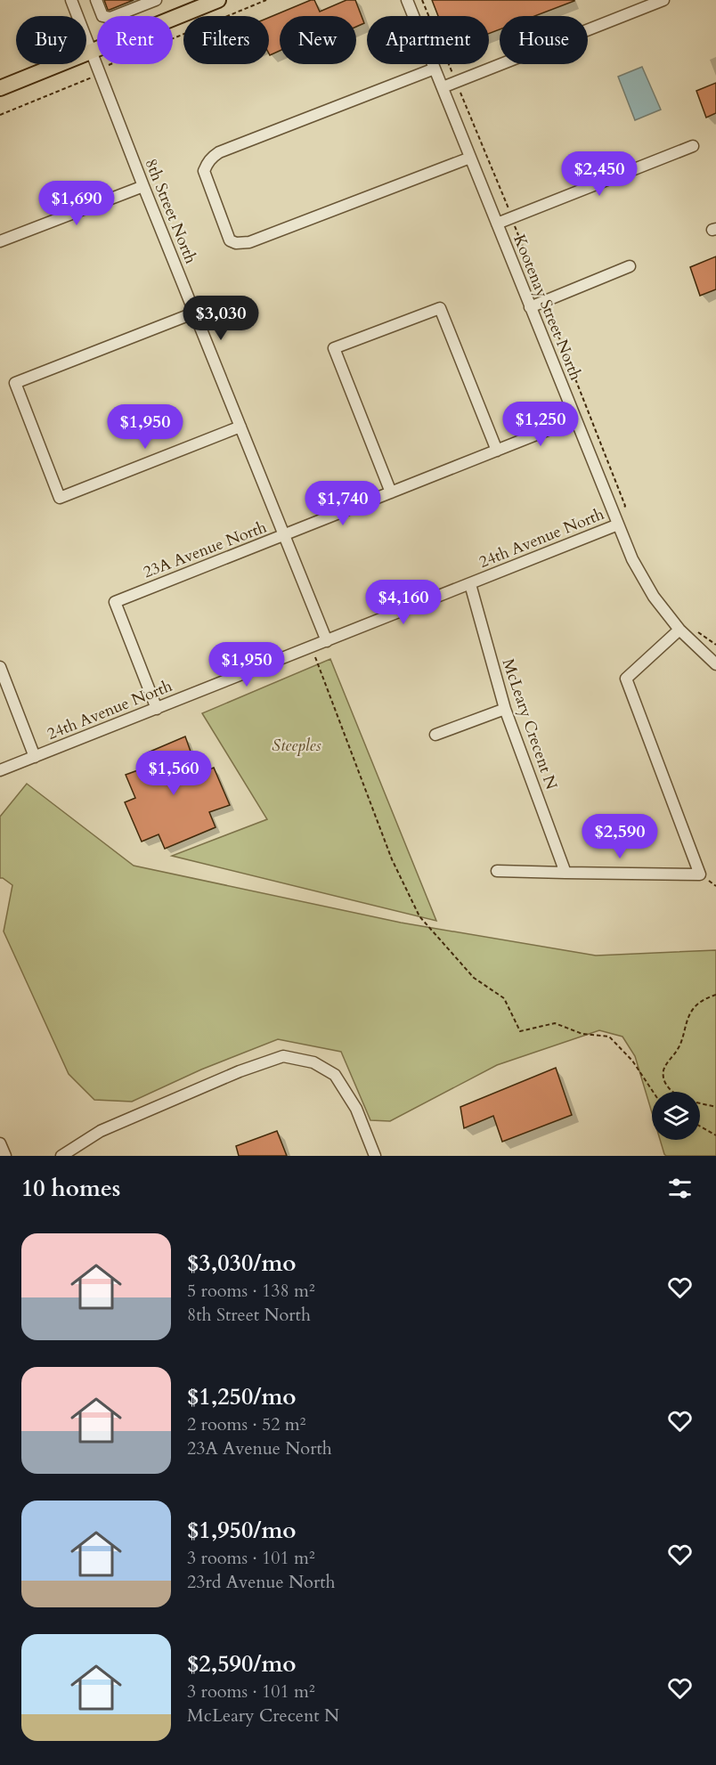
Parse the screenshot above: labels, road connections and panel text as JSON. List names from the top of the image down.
{
  "streets": {
    "street": [
      "8th Street North",
      "Kootenay Street North",
      "24th Avenue North",
      "23A Avenue North",
      "McLeary Crecent N"
    ]
  },
  "crossings": [
    ["8th Street North", "24th Avenue North"],
    ["8th Street North", "23A Avenue North"],
    ["Kootenay Street North", "24th Avenue North"],
    ["Kootenay Street North", "23A Avenue North"],
    ["24th Avenue North", "23A Avenue North"],
    ["24th Avenue North", "McLeary Crecent N"]
  ],
  "parks": ["Steeples"],
  "page": {
    "chip": [
      "Buy",
      "Rent",
      "Filters",
      "New",
      "Apartment",
      "House"
    ],
    "price": [
      "$2,450",
      "$1,690",
      "$3,030",
      "$1,250",
      "$1,950",
      "$1,740",
      "$4,160",
      "$1,950",
      "$1,560",
      "$2,590"
    ],
    "heading": "10 homes",
    "list": [
      {
        "name": "$3,030/mo",
        "note": "5 rooms · 138 m² · 8th Street North"
      },
      {
        "name": "$1,250/mo",
        "note": "2 rooms · 52 m² · 23A Avenue North"
      },
      {
        "name": "$1,950/mo",
        "note": "3 rooms · 101 m² · 23rd Avenue North"
      },
      {
        "name": "$2,590/mo",
        "note": "3 rooms · 101 m² · McLeary Crecent N"
      }
    ]
  }
}
